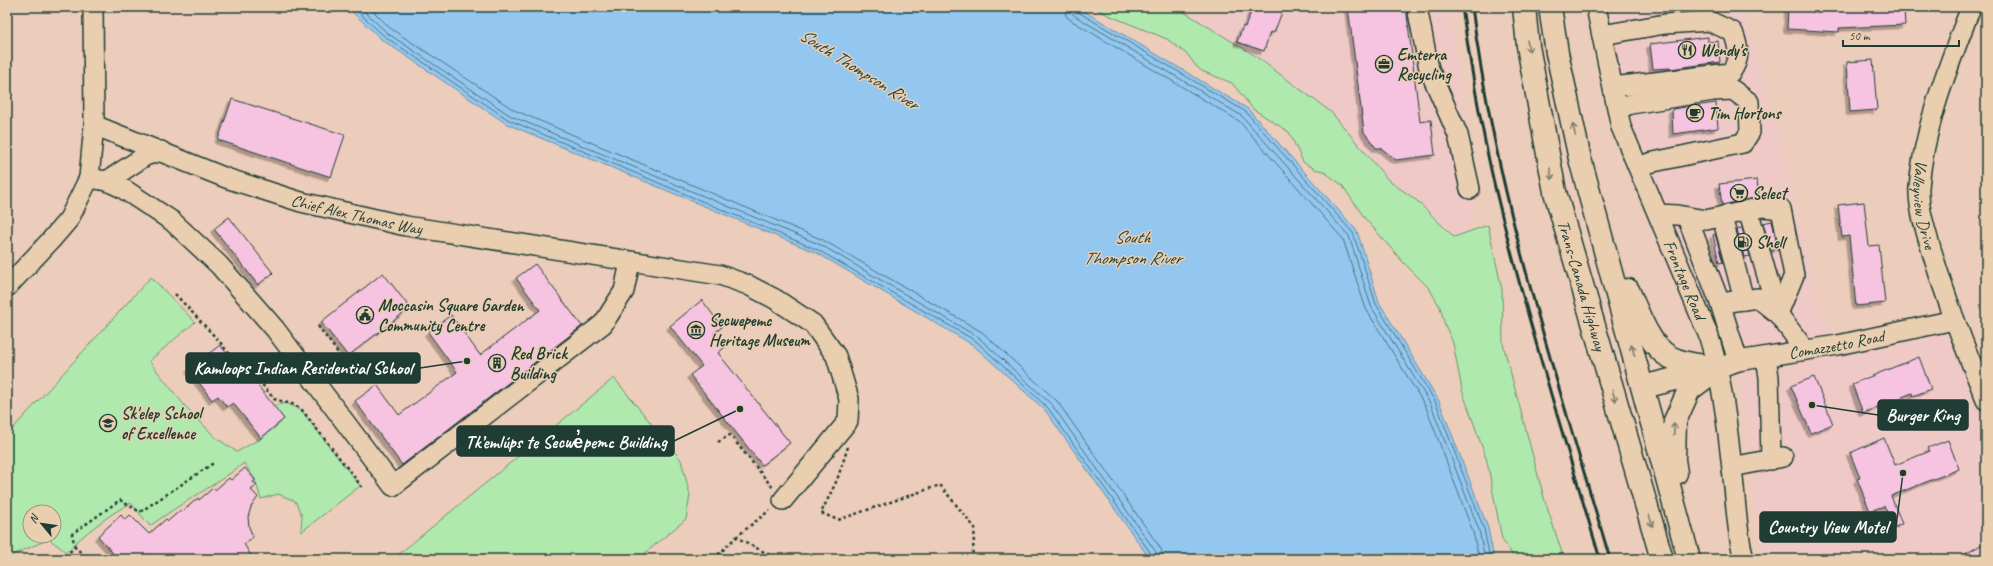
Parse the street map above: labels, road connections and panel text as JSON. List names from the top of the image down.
{
  "streets": {
    "highway": ["Trans-Canada Highway"],
    "street": [
      "Valleyview Drive",
      "Chief Alex Thomas Way",
      "Frontage Road",
      "Comazzetto Road"
    ]
  },
  "crossings": [
    ["Valleyview Drive", "Comazzetto Road"],
    ["Frontage Road", "Comazzetto Road"]
  ],
  "water": ["South Thompson River"],
  "places": {
    "restaurant": ["Wendy's"],
    "office": ["Emterra Recycling"],
    "cafe": ["Tim Hortons"],
    "supermarket": ["Select"],
    "fuel station": ["Shell"],
    "public building": ["Moccasin Square Garden Community Centre"],
    "museum": ["Secwepemc Heritage Museum"],
    "other": [
      "Kamloops Indian Residential School",
      "Burger King",
      "Tk’emlúps te Secwe̓pemc Building",
      "Country View Motel"
    ],
    "building": ["Red Brick Building"],
    "school or university": ["Sk'elep School of Excellence"]
  },
  "scale_bar": "50 m",
  "north": "top left"
}
